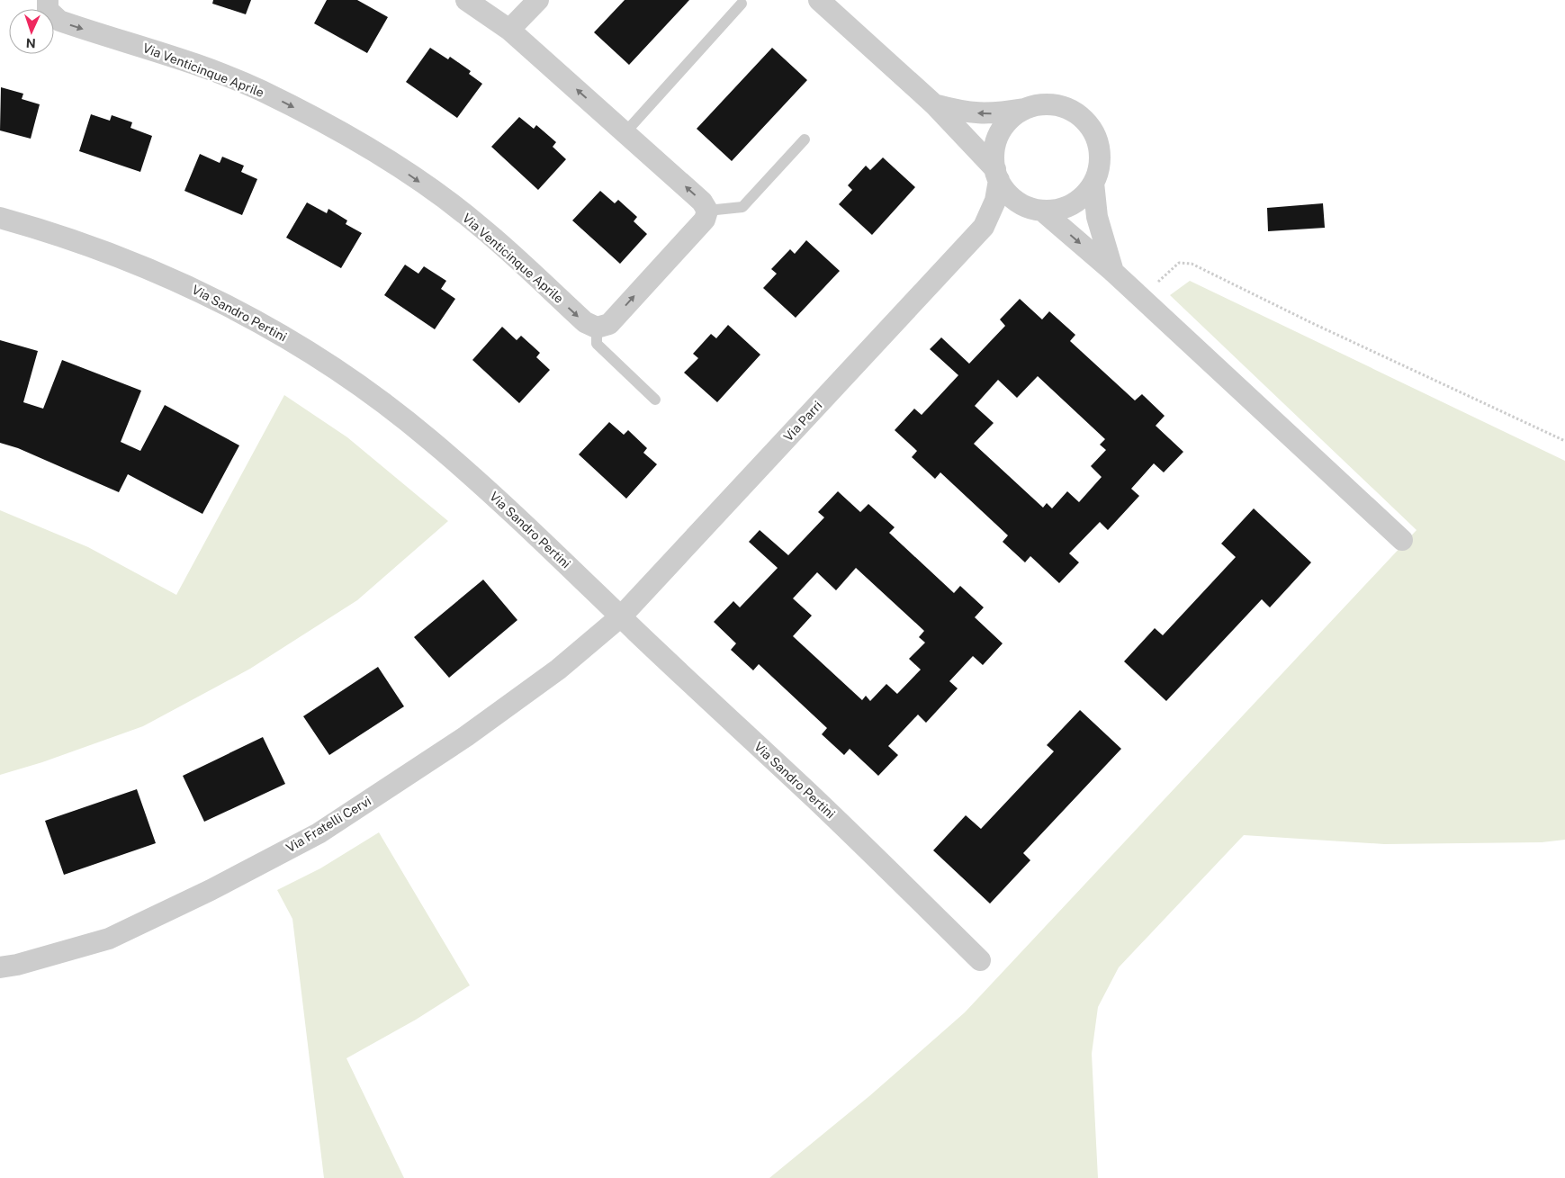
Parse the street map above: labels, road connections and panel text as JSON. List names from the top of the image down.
{
  "streets": {
    "street": [
      "Via Venticinque Aprile",
      "Via Sandro Pertini",
      "Via Parri",
      "Via Fratelli Cervi"
    ]
  },
  "crossings": [
    ["Via Sandro Pertini", "Via Parri"],
    ["Via Sandro Pertini", "Via Fratelli Cervi"],
    ["Via Parri", "Via Fratelli Cervi"]
  ],
  "north": "bottom"
}
